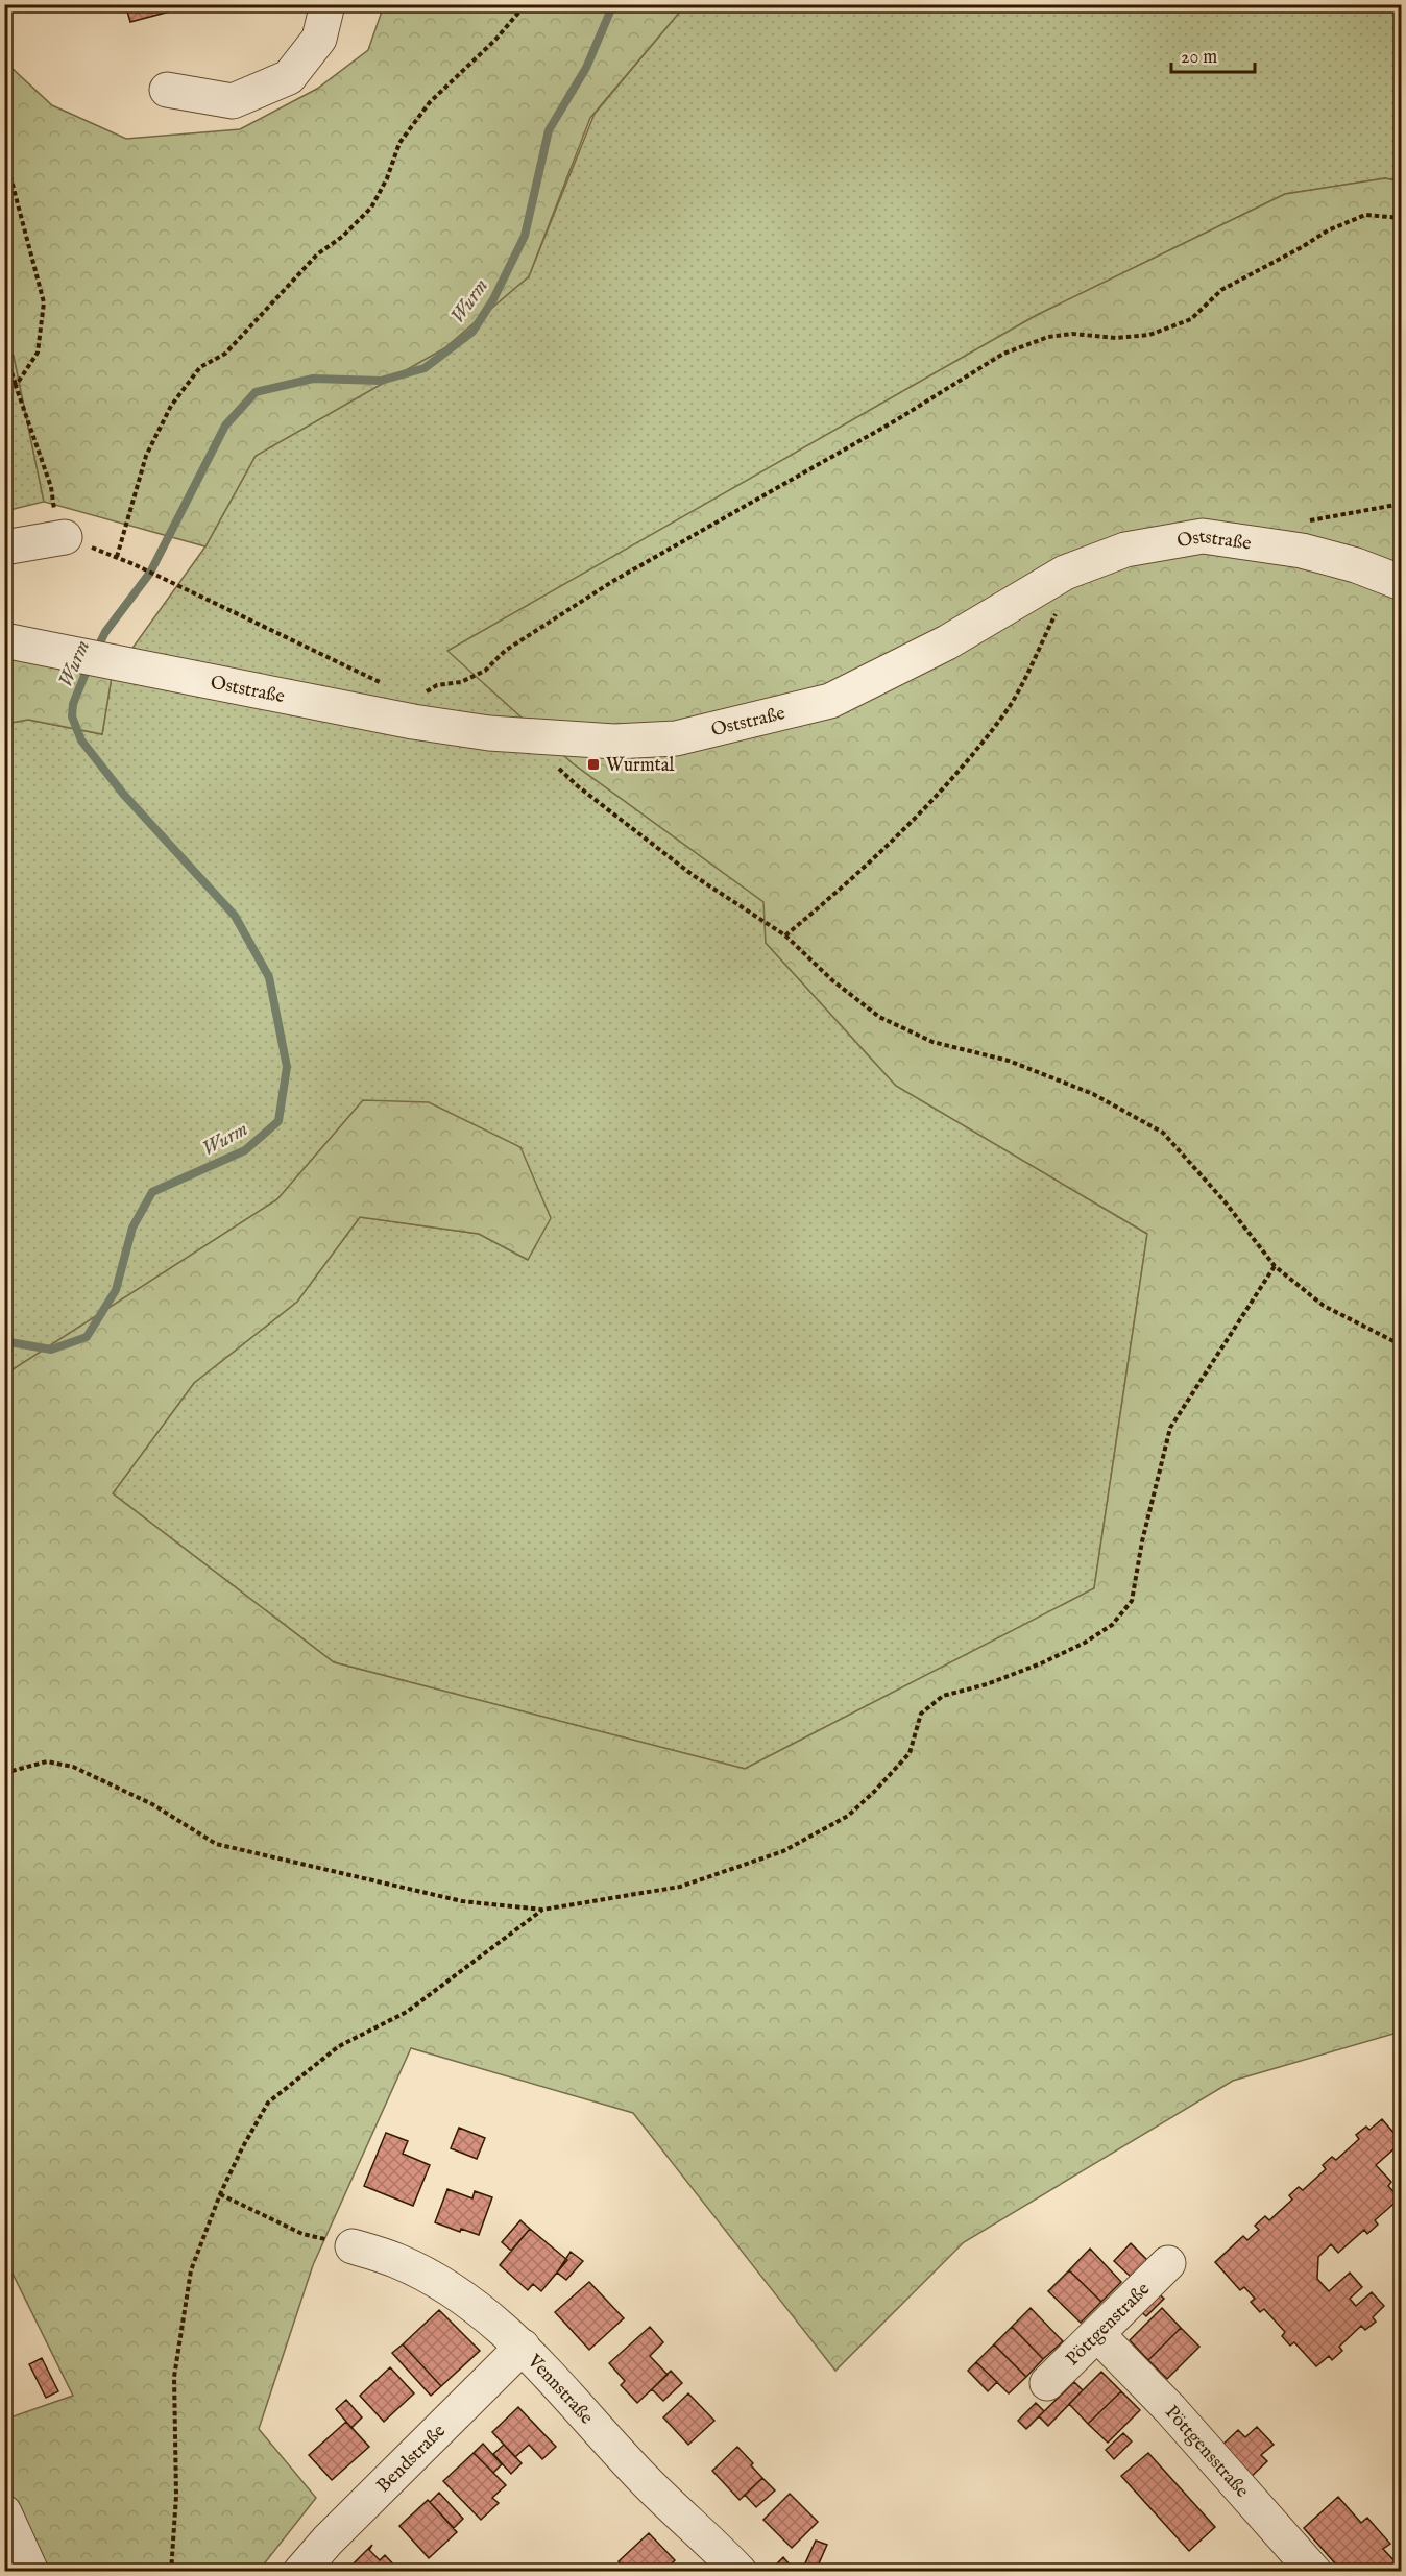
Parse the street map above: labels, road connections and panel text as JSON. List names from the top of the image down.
{
  "streets": {
    "street": [
      "Oststraße",
      "Pöttgenstraße",
      "Vennstraße",
      "Pöttgensstraße",
      "Bendstraße"
    ]
  },
  "crossings": [
    ["Pöttgenstraße", "Pöttgensstraße"],
    ["Vennstraße", "Bendstraße"]
  ],
  "water": ["Wurm"],
  "places": {
    "transit": ["Wurmtal"]
  },
  "scale_bar": "20 m"
}
